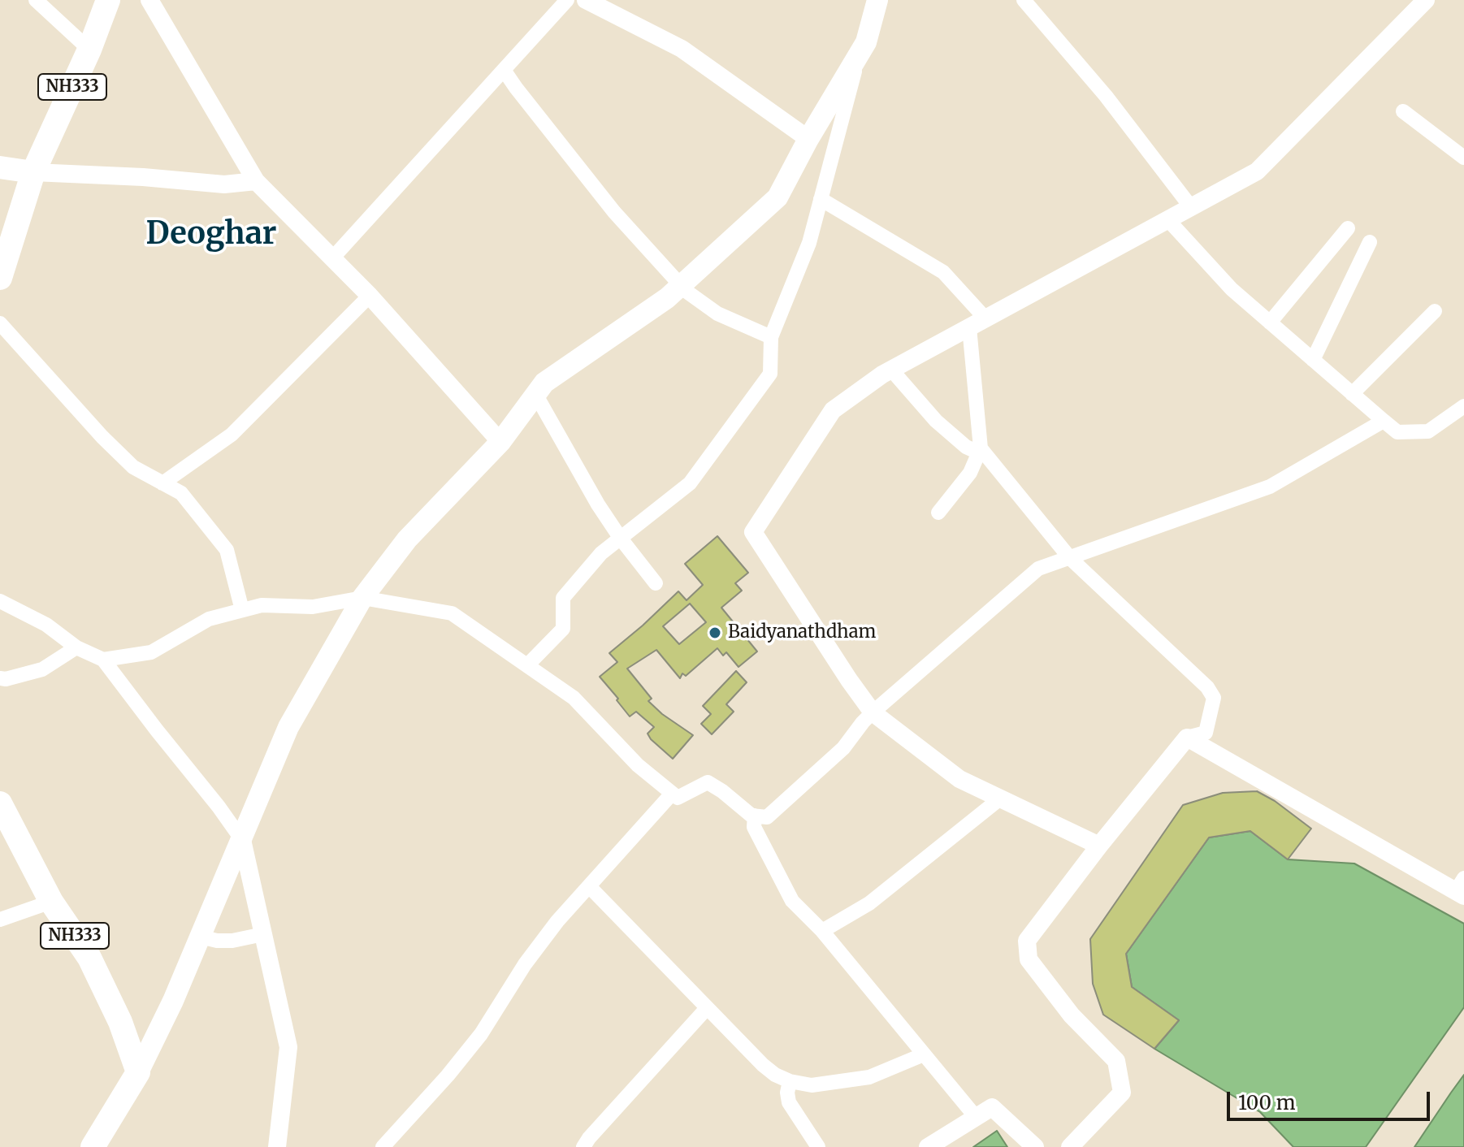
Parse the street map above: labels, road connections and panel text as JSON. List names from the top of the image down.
{
  "streets": {
    "highway": ["NH333"]
  },
  "districts": ["Deoghar"],
  "places": ["Baidyanathdham"],
  "scale_bar": "100 m"
}
